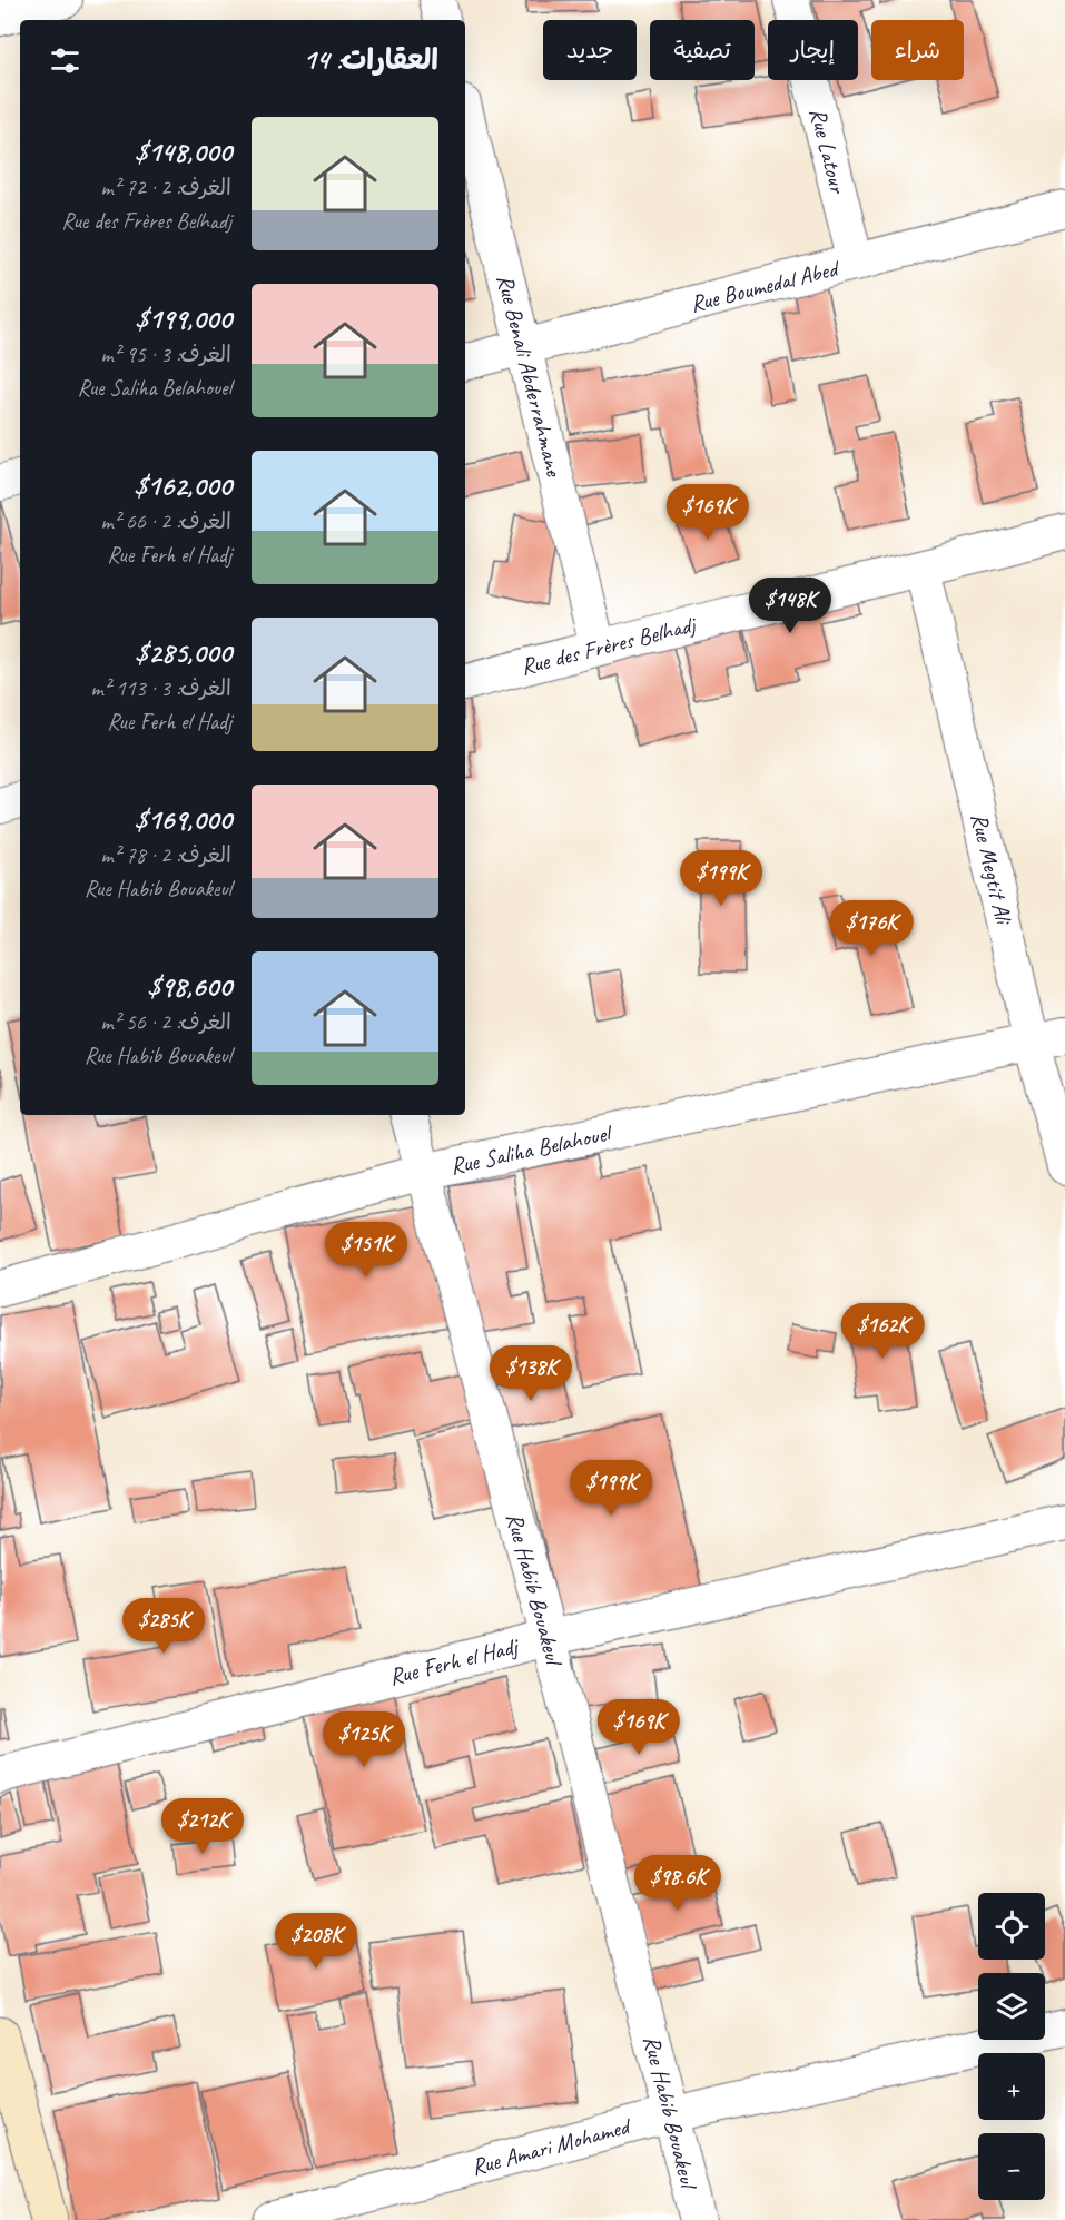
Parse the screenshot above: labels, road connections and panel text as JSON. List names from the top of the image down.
{
  "streets": {
    "street": [
      "Rue Latour",
      "Rue Boumedal Abed",
      "Rue Benali Abderrahmane",
      "Rue des Frères Belhadj",
      "Rue Megtit Ali",
      "Rue Saliha Belahouel",
      "Rue Habib Bouakeul",
      "Rue Ferh el Hadj",
      "Rue Amari Mohamed"
    ]
  },
  "crossings": [
    ["Rue Latour", "Rue Boumedal Abed"],
    ["Rue Boumedal Abed", "Rue Benali Abderrahmane"],
    ["Rue Benali Abderrahmane", "Rue des Frères Belhadj"],
    ["Rue des Frères Belhadj", "Rue Megtit Ali"],
    ["Rue Megtit Ali", "Rue Saliha Belahouel"],
    ["Rue Saliha Belahouel", "Rue Habib Bouakeul"],
    ["Rue Habib Bouakeul", "Rue Ferh el Hadj"],
    ["Rue Habib Bouakeul", "Rue Amari Mohamed"]
  ],
  "page": {
    "chip": [
      "شراء",
      "إيجار",
      "تصفية",
      "جديد"
    ],
    "heading": "العقارات: 14",
    "list": [
      {
        "name": "$148,000",
        "note": "الغرف: 2 · 72 m² · Rue des Frères Belhadj"
      },
      {
        "name": "$199,000",
        "note": "الغرف: 3 · 95 m² · Rue Saliha Belahouel"
      },
      {
        "name": "$162,000",
        "note": "الغرف: 2 · 66 m² · Rue Ferh el Hadj"
      },
      {
        "name": "$285,000",
        "note": "الغرف: 3 · 113 m² · Rue Ferh el Hadj"
      },
      {
        "name": "$169,000",
        "note": "الغرف: 2 · 78 m² · Rue Habib Bouakeul"
      },
      {
        "name": "$98,600",
        "note": "الغرف: 2 · 56 m² · Rue Habib Bouakeul"
      }
    ],
    "price": [
      "$169K",
      "$148K",
      "$199K",
      "$176K",
      "$151K",
      "$162K",
      "$138K",
      "$199K",
      "$285K",
      "$169K",
      "$125K",
      "$212K",
      "$98.6K",
      "$208K"
    ],
    "map_buttons": ["+", "−"]
  }
}
